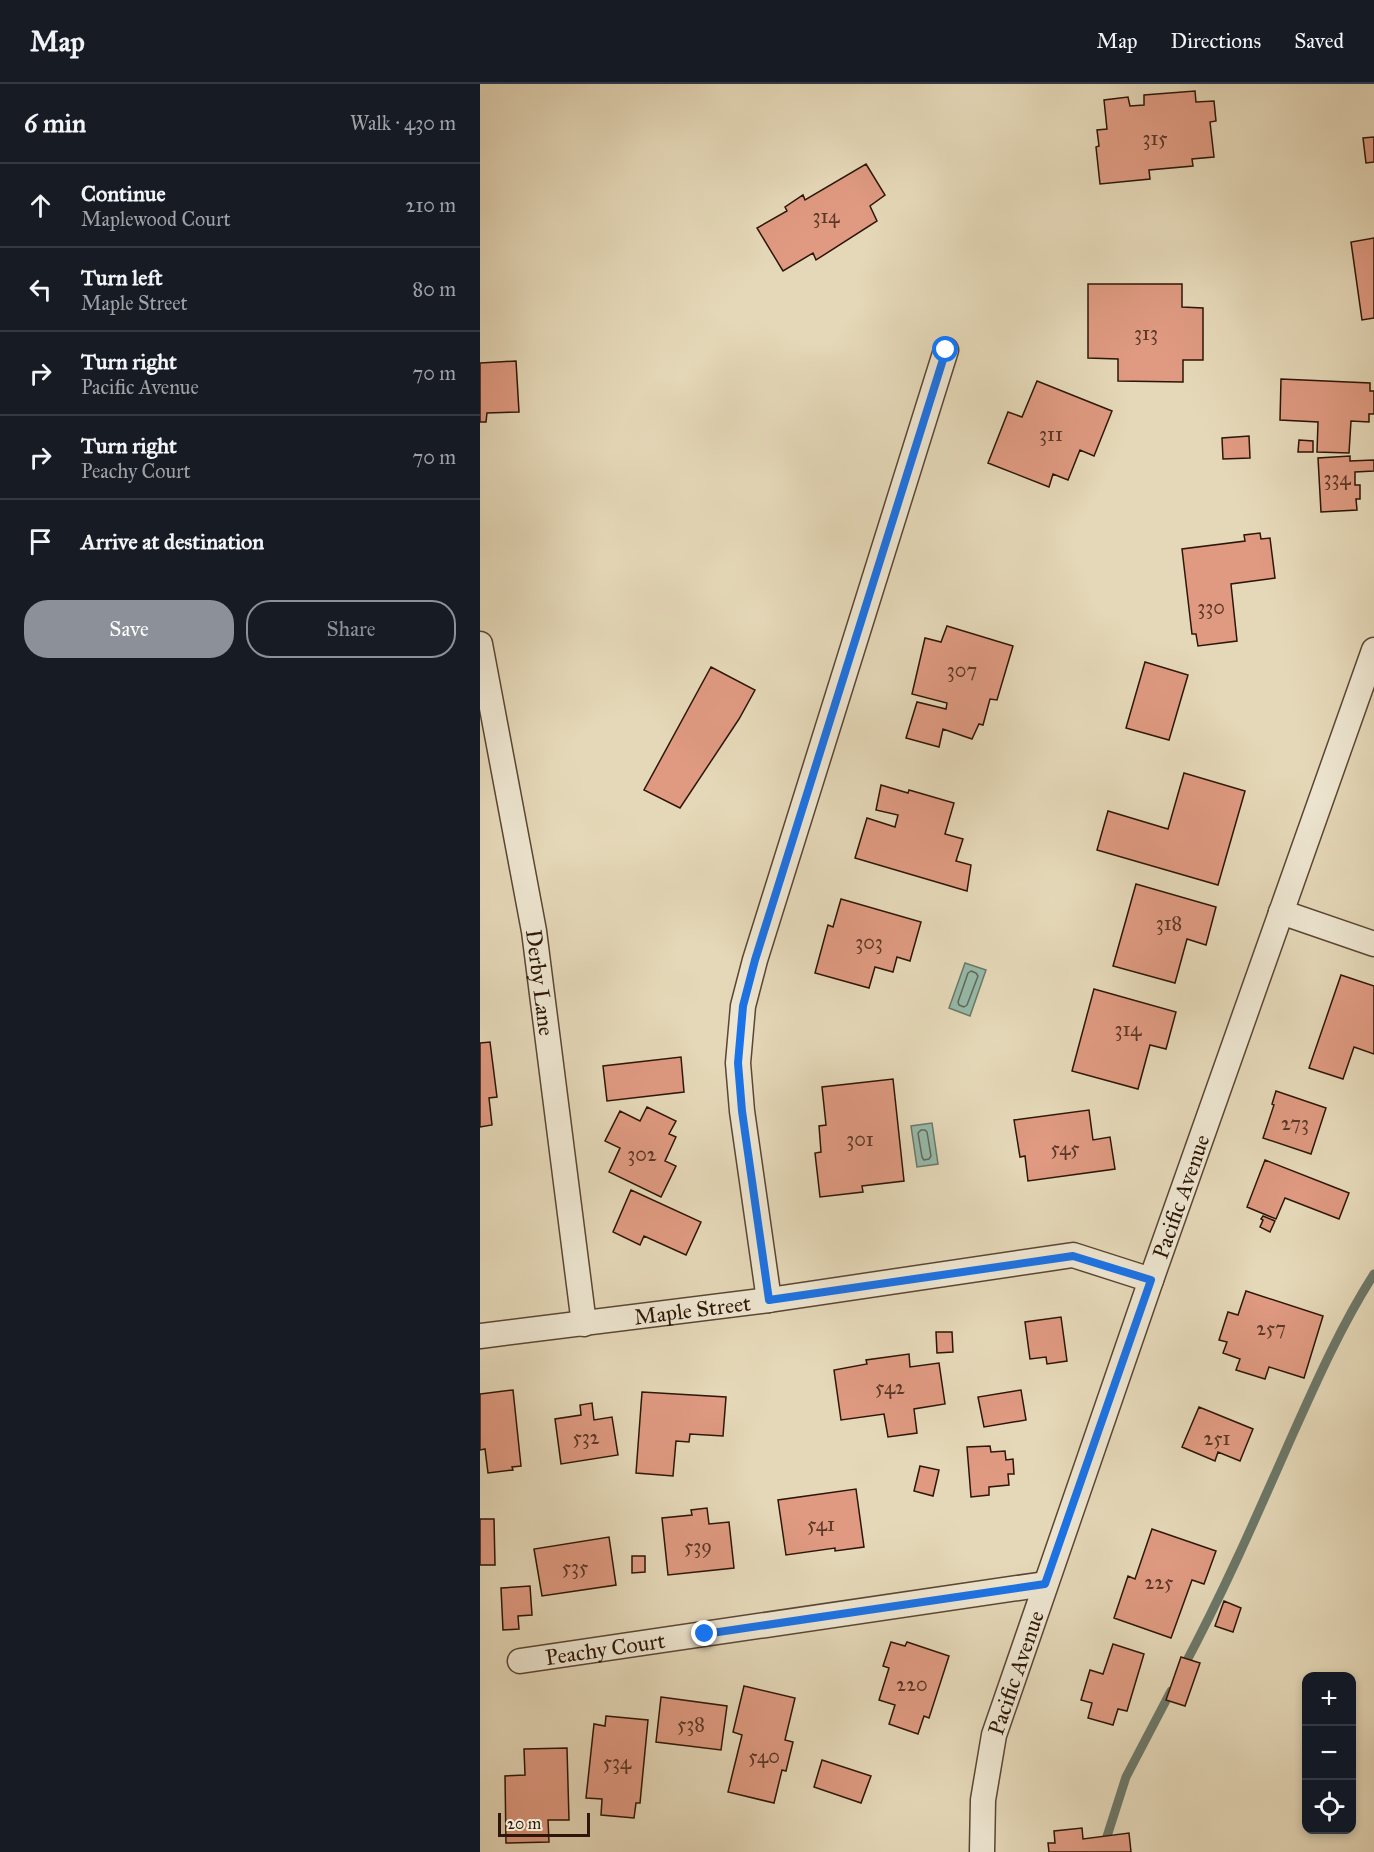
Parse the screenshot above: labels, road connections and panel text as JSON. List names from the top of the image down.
{
  "streets": {
    "street": [
      "Derby Lane",
      "Pacific Avenue",
      "Maple Street",
      "Peachy Court"
    ]
  },
  "crossings": [
    ["Derby Lane", "Maple Street"],
    ["Pacific Avenue", "Maple Street"],
    ["Pacific Avenue", "Peachy Court"]
  ],
  "house_numbers": [
    "315",
    "314",
    "313",
    "311",
    "334",
    "330",
    "307",
    "318",
    "303",
    "314",
    "273",
    "301",
    "545",
    "302",
    "257",
    "542",
    "532",
    "251",
    "541",
    "539",
    "535",
    "225",
    "220",
    "538",
    "540",
    "534"
  ],
  "scale_bar": "20 m",
  "page": {
    "header": "Map",
    "nav": ["Map", "Directions", "Saved"],
    "heading": ["6 min", "Walk · 430 m"],
    "list": [
      ["Continue", "Maplewood Court", "210 m"],
      ["Turn left", "Maple Street", "80 m"],
      ["Turn right", "Pacific Avenue", "70 m"],
      ["Turn right", "Peachy Court", "70 m"],
      "Arrive at destination"
    ],
    "buttons": ["Save", "Share"],
    "map_buttons": ["+", "−"],
    "scale": "20 m"
  }
}
